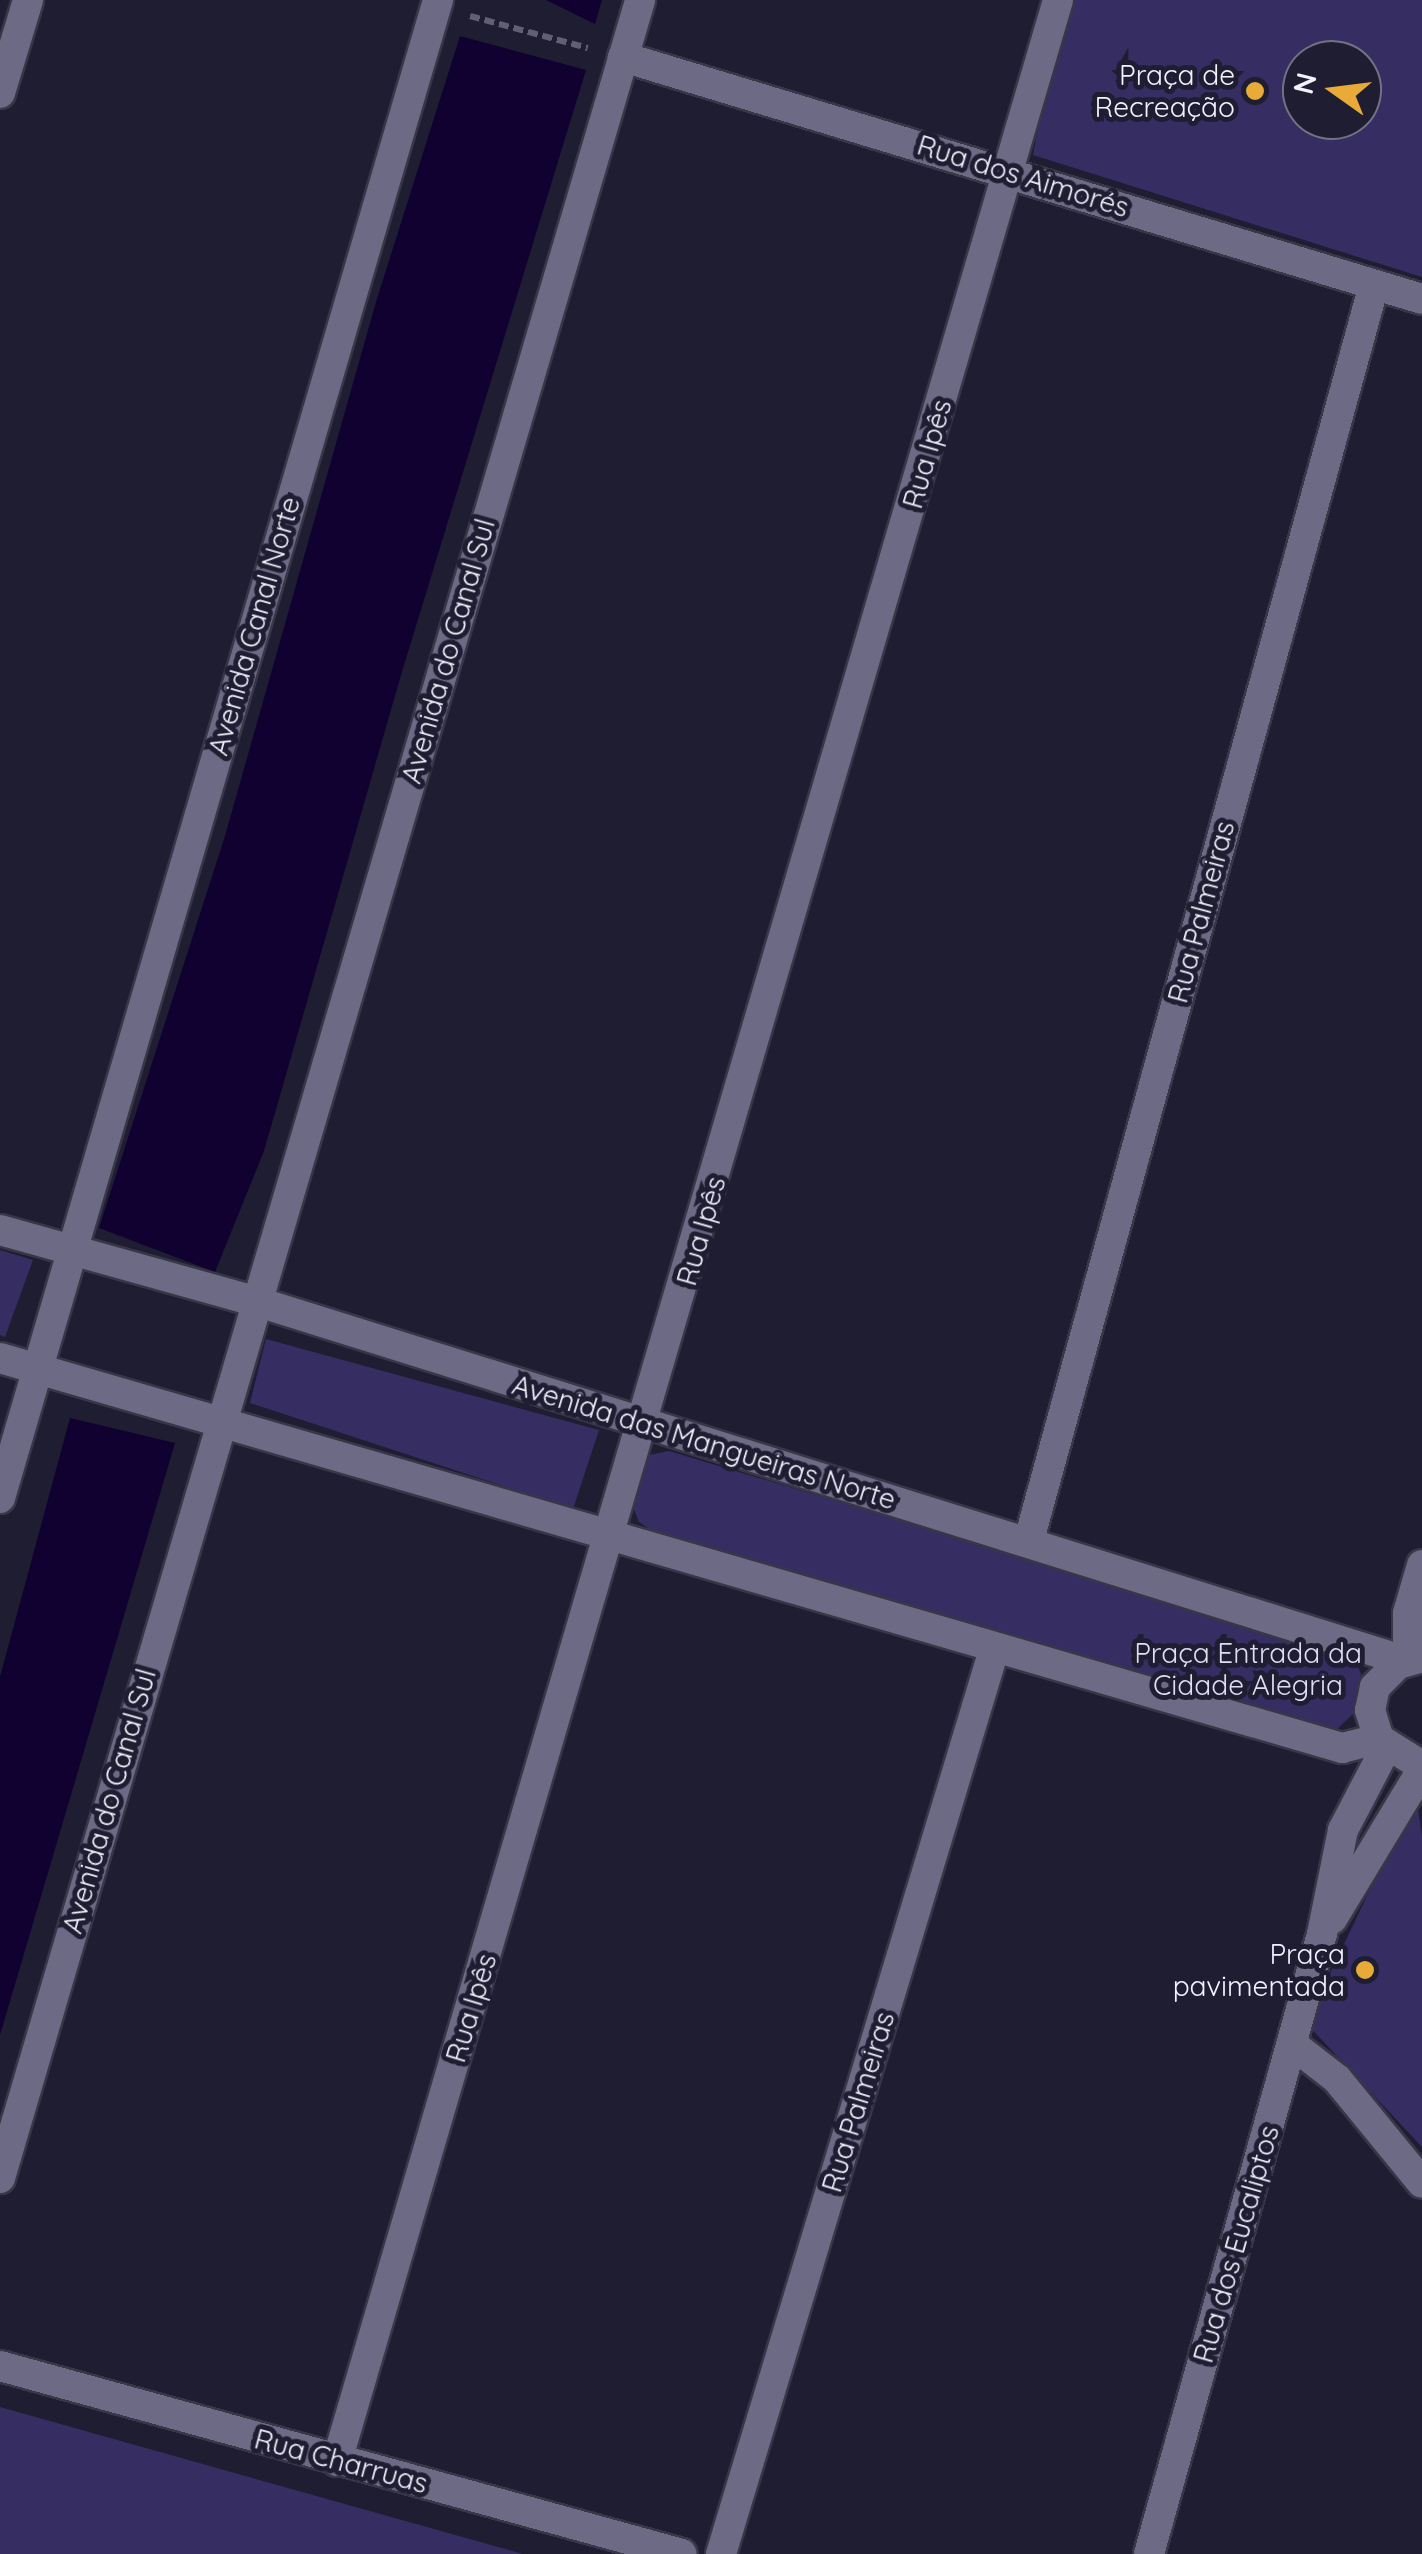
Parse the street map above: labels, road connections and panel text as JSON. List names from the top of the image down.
{
  "streets": {
    "street": [
      "Rua dos Aimorés",
      "Rua Ipês",
      "Avenida Canal Norte",
      "Avenida do Canal Sul",
      "Rua Palmeiras",
      "Avenida das Mangueiras Norte",
      "Rua dos Eucaliptos",
      "Rua Charruas"
    ]
  },
  "crossings": [
    ["Rua dos Aimorés", "Rua Ipês"],
    ["Rua dos Aimorés", "Avenida do Canal Sul"],
    ["Rua dos Aimorés", "Rua Palmeiras"],
    ["Rua Ipês", "Avenida das Mangueiras Norte"],
    ["Rua Ipês", "Rua Charruas"],
    ["Avenida Canal Norte", "Avenida das Mangueiras Norte"],
    ["Avenida do Canal Sul", "Avenida das Mangueiras Norte"],
    ["Rua Palmeiras", "Avenida das Mangueiras Norte"]
  ],
  "parks": ["Praça Entrada da Cidade Alegria"],
  "places": ["Praça de Recreação", "Praça pavimentada"],
  "north": "left"
}
